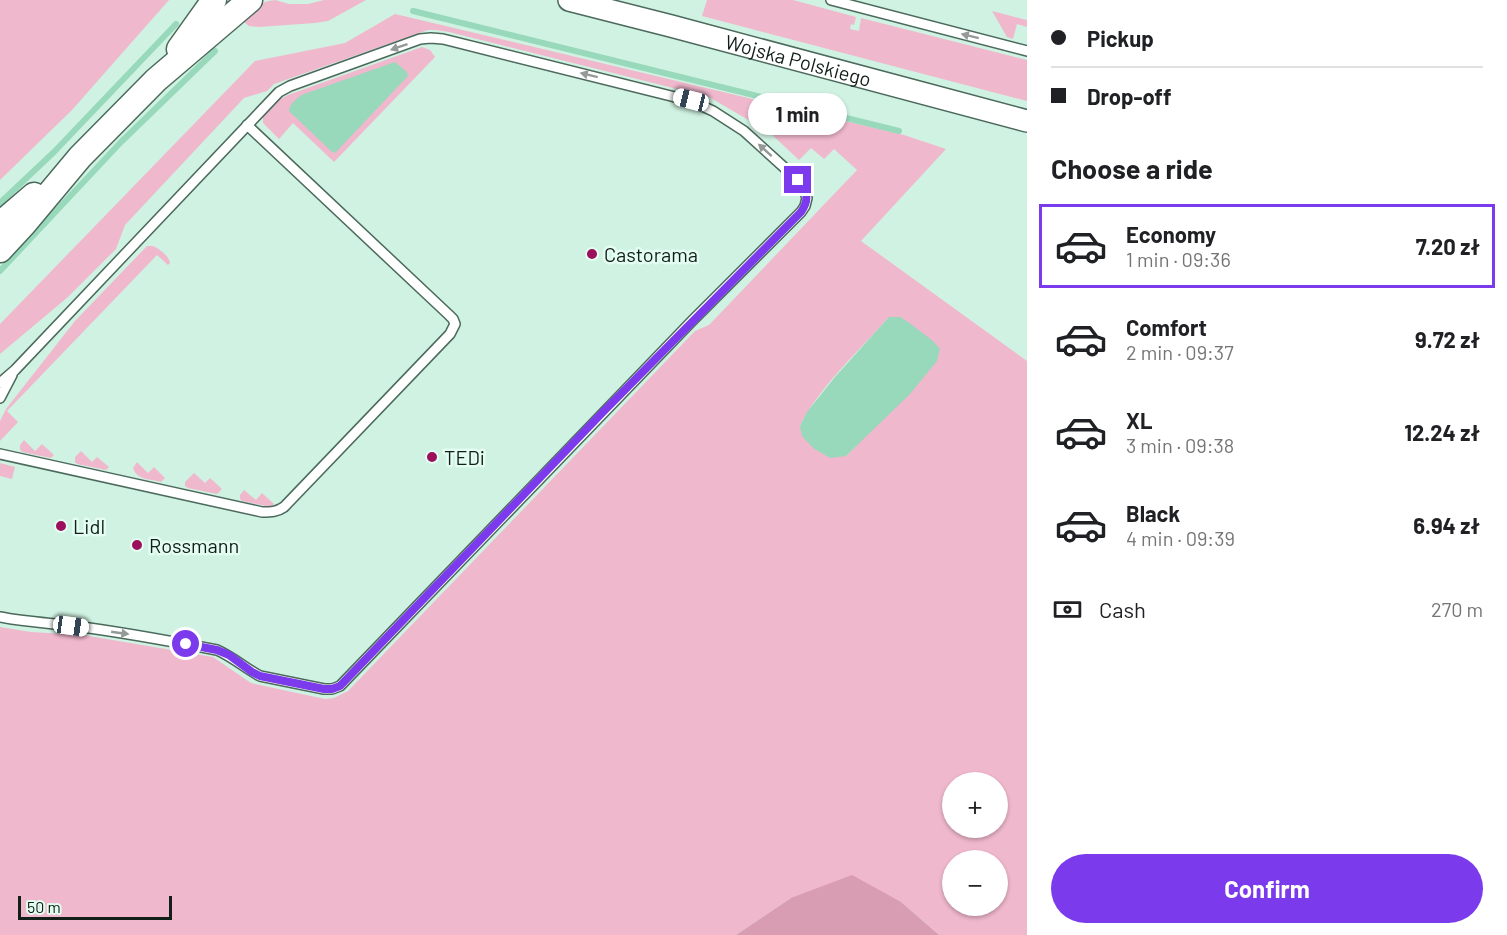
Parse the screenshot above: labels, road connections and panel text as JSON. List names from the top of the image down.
{
  "streets": {
    "street": ["Wojska Polskiego"]
  },
  "places": [
    "Castorama",
    "TEDi",
    "Lidl",
    "Rossmann"
  ],
  "scale_bar": "50 m",
  "page": {
    "banner": ["Pickup", "Drop-off"],
    "bubble": "1 min",
    "heading": "Choose a ride",
    "list": [
      {
        "name": "Economy",
        "note": "1 min · 09:36",
        "value": "7.20 zł"
      },
      {
        "name": "Comfort",
        "note": "2 min · 09:37",
        "value": "9.72 zł"
      },
      {
        "name": "XL",
        "note": "3 min · 09:38",
        "value": "12.24 zł"
      },
      {
        "name": "Black",
        "note": "4 min · 09:39",
        "value": "6.94 zł"
      }
    ],
    "pay": ["Cash", "270 m"],
    "map_buttons": ["+", "−"],
    "buttons": "Confirm",
    "scale": "50 m"
  }
}
